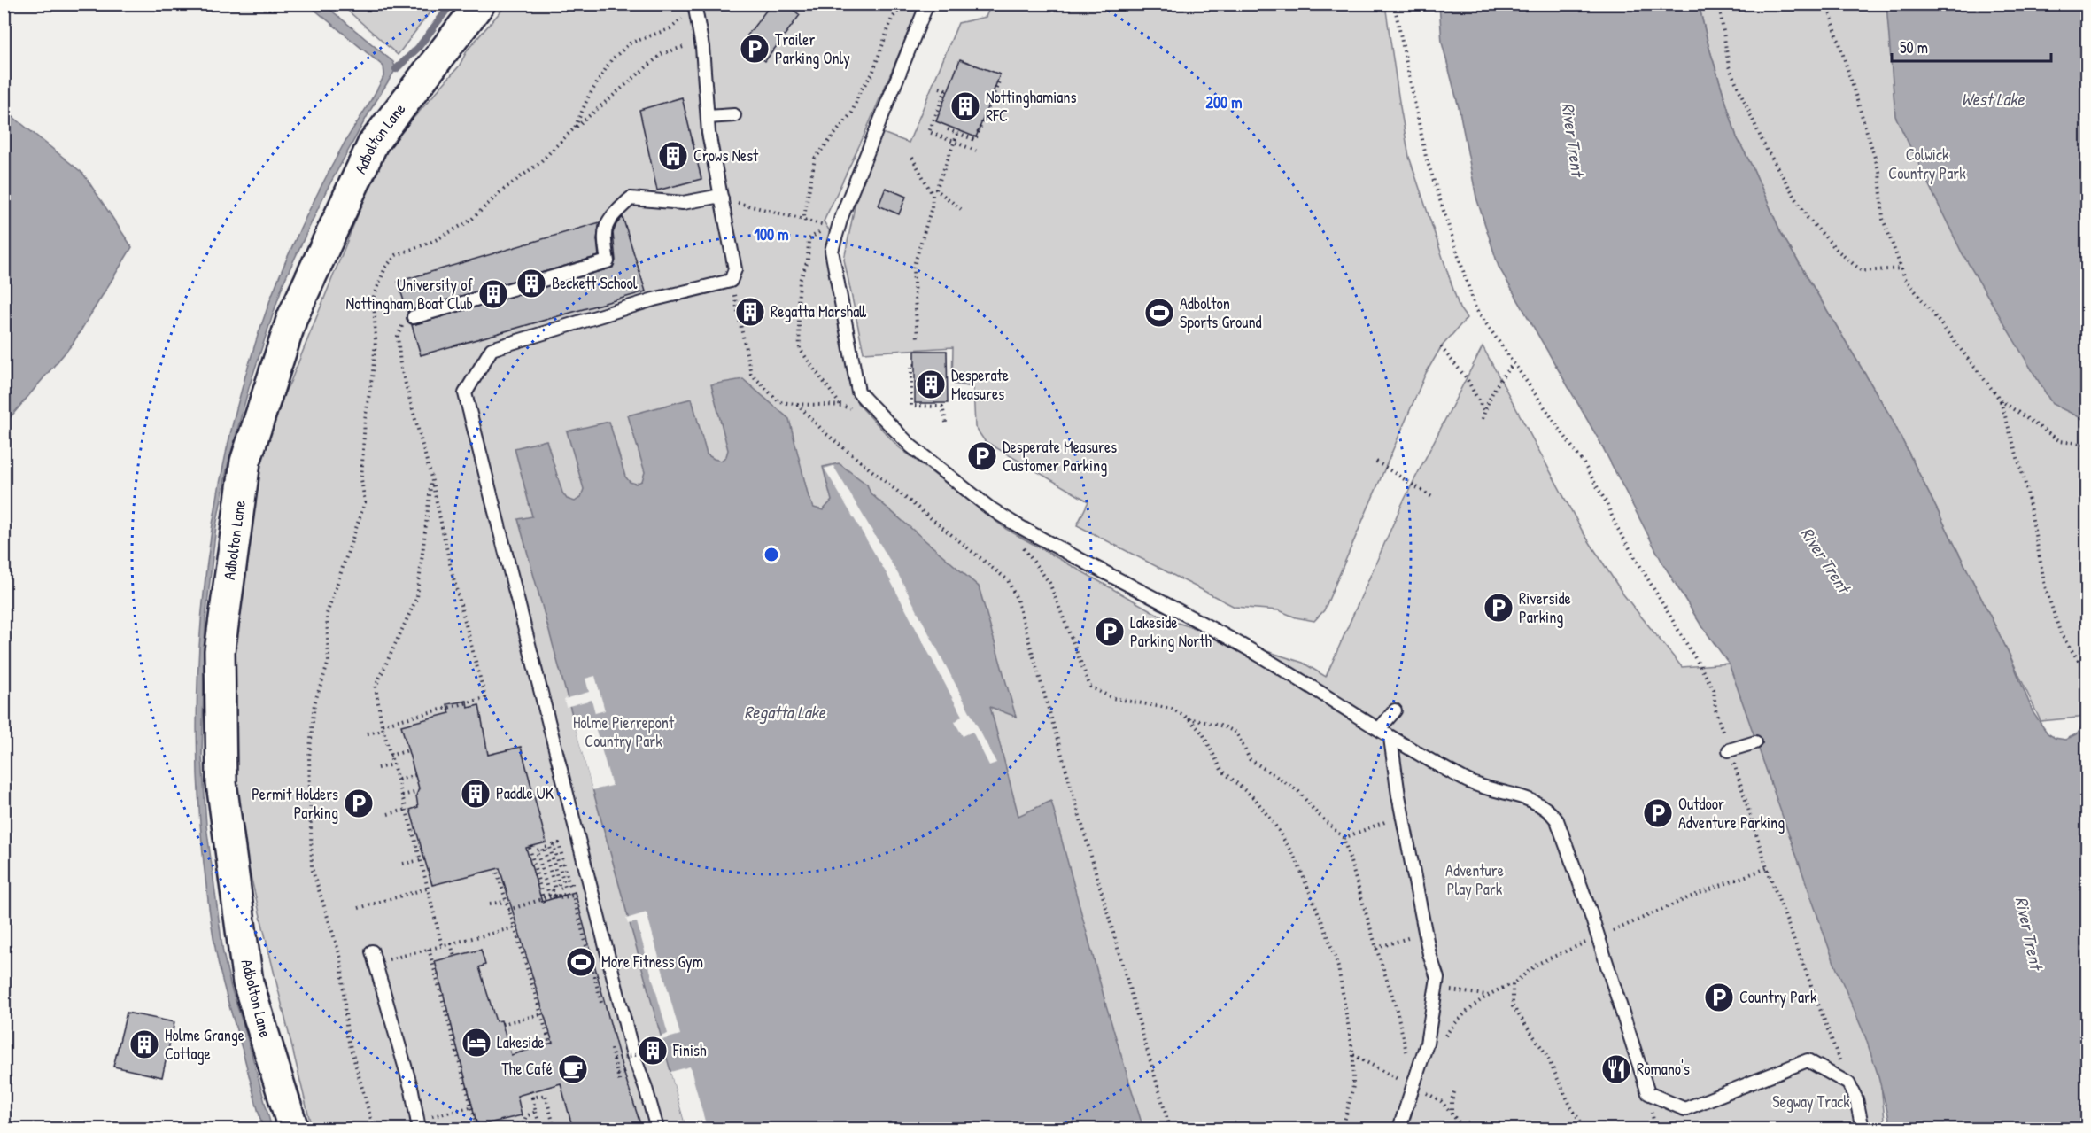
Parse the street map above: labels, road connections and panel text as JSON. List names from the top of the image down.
{
  "streets": {
    "street": ["Adbolton Lane"]
  },
  "water": ["West Lake", "River Trent", "Regatta Lake"],
  "parks": [
    "Colwick Country Park",
    "Holme Pierrepont Country Park",
    "Adventure Play Park",
    "Segway Track"
  ],
  "places": {
    "parking": [
      "Trailer Parking Only",
      "Desperate Measures Customer Parking",
      "Riverside Parking",
      "Lakeside Parking North",
      "Permit Holders Parking",
      "Outdoor Adventure Parking",
      "Country Park"
    ],
    "building": [
      "Nottinghamians RFC",
      "Crows Nest",
      "Beckett School",
      "University of Nottingham Boat Club",
      "Regatta Marshall",
      "Desperate Measures",
      "Paddle UK",
      "Holme Grange Cottage",
      "Finish"
    ],
    "sports": ["Adbolton Sports Ground", "More Fitness Gym"],
    "hotel": ["Lakeside"],
    "cafe": ["The Café"],
    "restaurant": ["Romano's"]
  },
  "scale_bar": "50 m",
  "rings": ["200 m", "100 m"]
}
